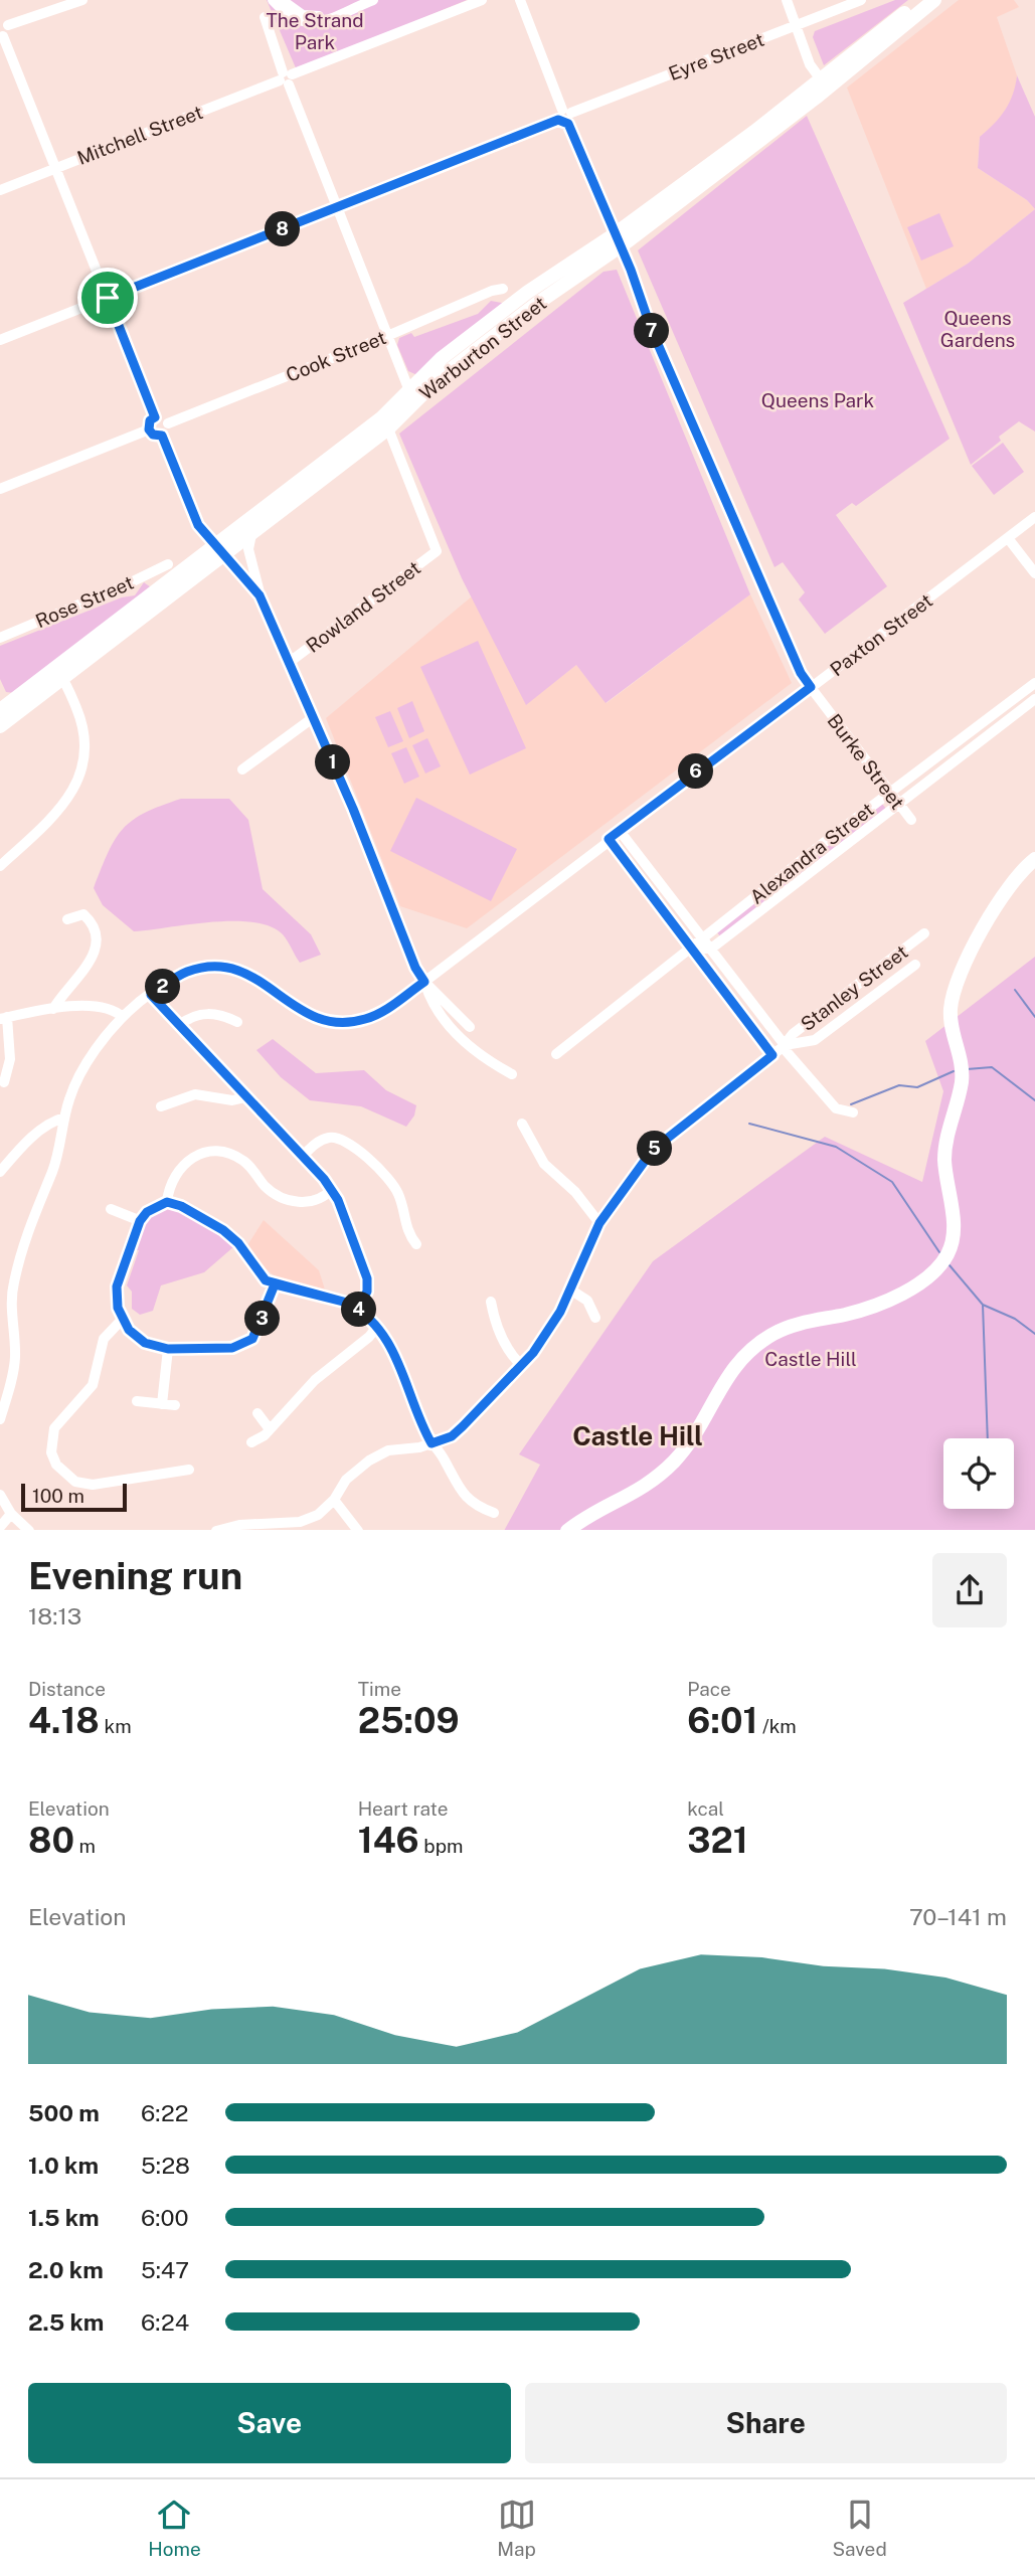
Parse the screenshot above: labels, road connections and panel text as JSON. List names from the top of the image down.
{
  "streets": {
    "main road": ["Warburton Street"],
    "street": [
      "Eyre Street",
      "Mitchell Street",
      "Cook Street",
      "Rose Street",
      "Rowland Street",
      "Paxton Street",
      "Burke Street",
      "Alexandra Street",
      "Stanley Street"
    ]
  },
  "crossings": [
    ["Eyre Street", "Burke Street"],
    ["Warburton Street", "Rowland Street"],
    ["Warburton Street", "Burke Street"],
    ["Paxton Street", "Burke Street"],
    ["Burke Street", "Alexandra Street"]
  ],
  "districts": ["Castle Hill"],
  "parks": [
    "The Strand Park",
    "Queens Gardens",
    "Queens Park",
    "Castle Hill"
  ],
  "scale_bar": "100 m",
  "page": {
    "pins": [
      "8",
      "7",
      "1",
      "6",
      "2",
      "5",
      "4",
      "3"
    ],
    "scale": "100 m",
    "heading": ["Evening run", "18:13"],
    "stats": [
      ["Distance", "4.18 km"],
      ["Time", "25:09"],
      ["Pace", "6:01 /km"],
      ["Elevation", "80 m"],
      ["Heart rate", "146 bpm"],
      ["kcal", "321"]
    ],
    "chart": ["Elevation", "70–141 m"],
    "list": [
      {
        "name": "500 m",
        "note": "6:22"
      },
      {
        "name": "1.0 km",
        "note": "5:28"
      },
      {
        "name": "1.5 km",
        "note": "6:00"
      },
      {
        "name": "2.0 km",
        "note": "5:47"
      },
      {
        "name": "2.5 km",
        "note": "6:24"
      }
    ],
    "buttons": ["Save", "Share"],
    "tabs": ["Home", "Map", "Saved"]
  }
}
